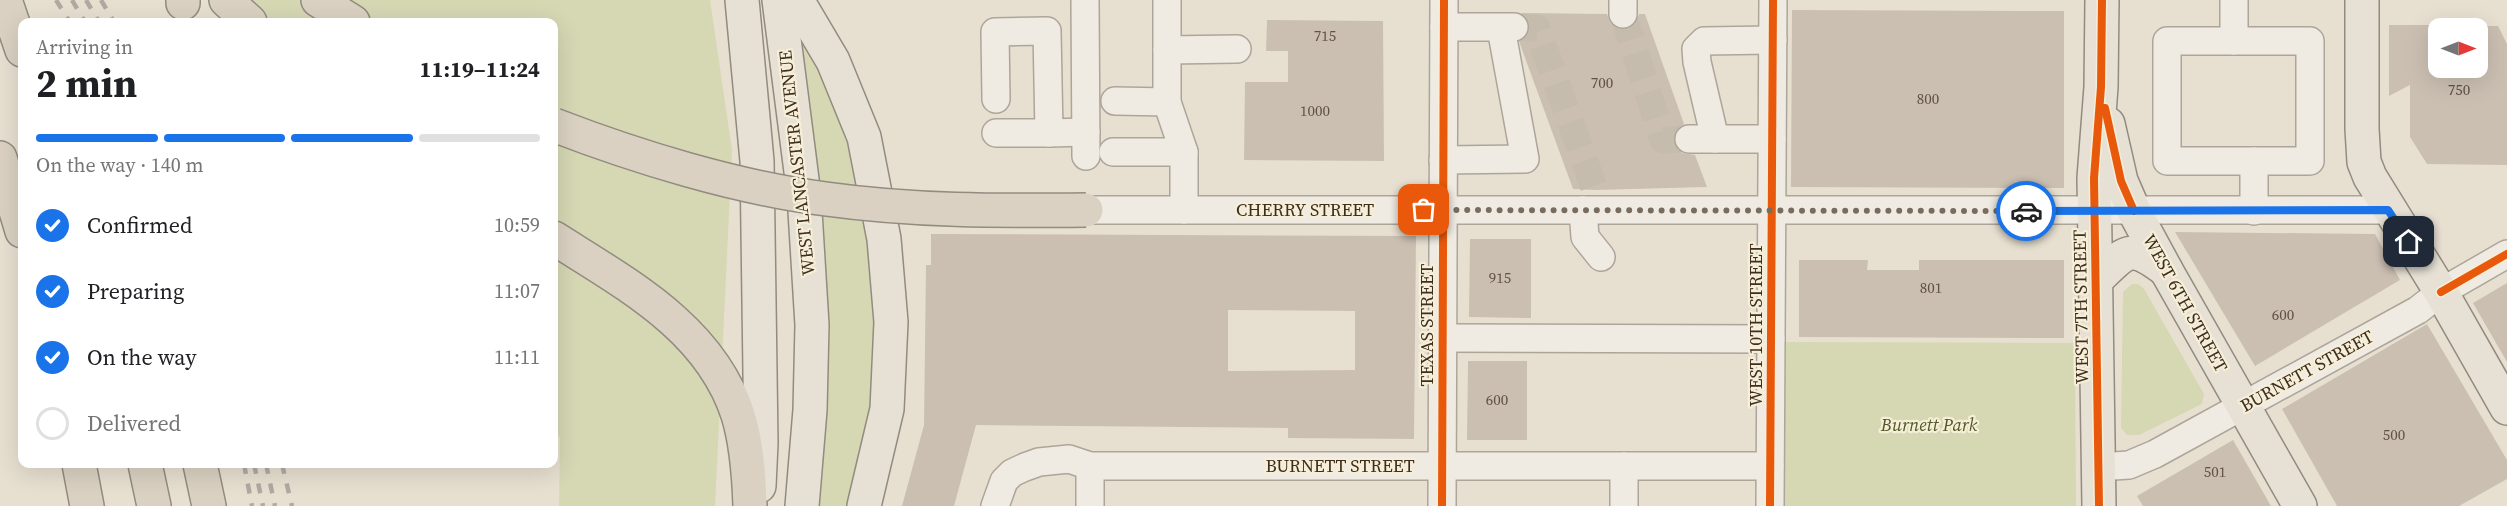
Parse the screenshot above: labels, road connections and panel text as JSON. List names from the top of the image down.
{
  "streets": {
    "main road": ["WEST LANCASTER AVENUE", "WEST 6TH STREET", "WEST 7TH STREET"],
    "street": [
      "CHERRY STREET",
      "TEXAS STREET",
      "WEST 10TH STREET",
      "BURNETT STREET"
    ]
  },
  "crossings": [
    ["CHERRY STREET", "WEST 6TH STREET"],
    ["CHERRY STREET", "WEST 7TH STREET"],
    ["CHERRY STREET", "TEXAS STREET"],
    ["CHERRY STREET", "WEST 10TH STREET"],
    ["WEST 6TH STREET", "WEST 7TH STREET"],
    ["WEST 6TH STREET", "BURNETT STREET"],
    ["WEST 7TH STREET", "BURNETT STREET"],
    ["TEXAS STREET", "BURNETT STREET"],
    ["WEST 10TH STREET", "BURNETT STREET"]
  ],
  "parks": ["Burnett Park"],
  "house_numbers": [
    "715",
    "700",
    "750",
    "800",
    "1000",
    "915",
    "801",
    "600",
    "600",
    "500",
    "501"
  ],
  "north": "right",
  "page": {
    "heading": ["2 min", "Arriving in", "11:19–11:24"],
    "bar": "On the way · 140 m",
    "list": [
      ["Confirmed", "10:59"],
      ["Preparing", "11:07"],
      ["On the way", "11:11"],
      "Delivered"
    ]
  }
}
